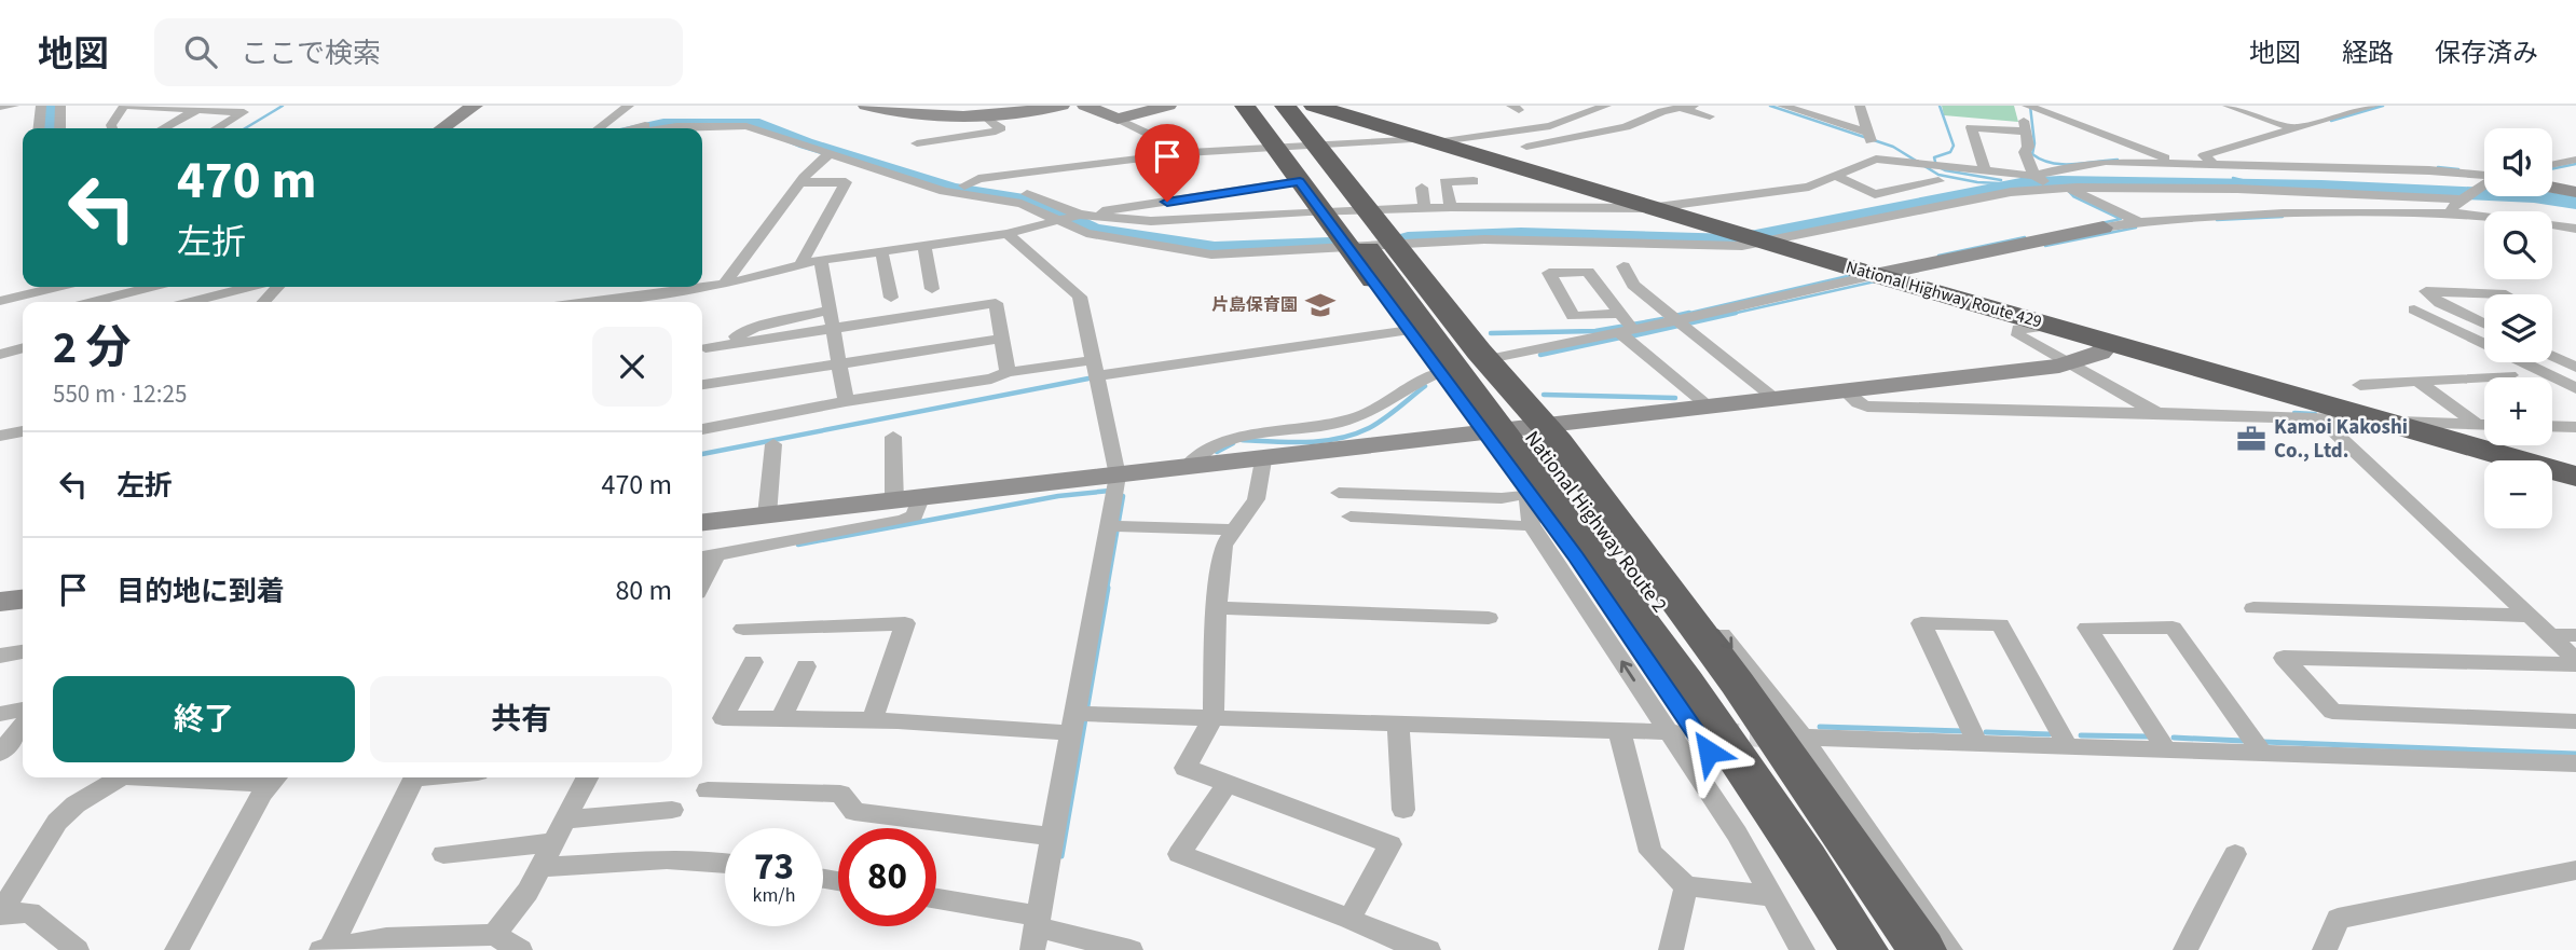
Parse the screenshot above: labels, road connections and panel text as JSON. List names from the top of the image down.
{
  "streets": {
    "highway": ["National Highway Route 429", "National Highway Route 2"]
  },
  "crossings": [
    ["National Highway Route 429", "National Highway Route 2"]
  ],
  "places": {
    "school or university": ["片島保育園"],
    "office": ["Kamoi Kakoshi Co., Ltd."]
  },
  "page": {
    "header": "地図",
    "search": "ここで検索",
    "nav": ["地図", "経路", "保存済み"],
    "map_buttons": ["+", "−"],
    "turn": ["470 m", "左折"],
    "heading": ["2 分", "550 m · 12:25"],
    "list": [
      {
        "name": "左折",
        "value": "470 m"
      },
      {
        "name": "目的地に到着",
        "value": "80 m"
      }
    ],
    "buttons": ["終了", "共有"],
    "speed": "73 km/h",
    "limit": "80"
  }
}
